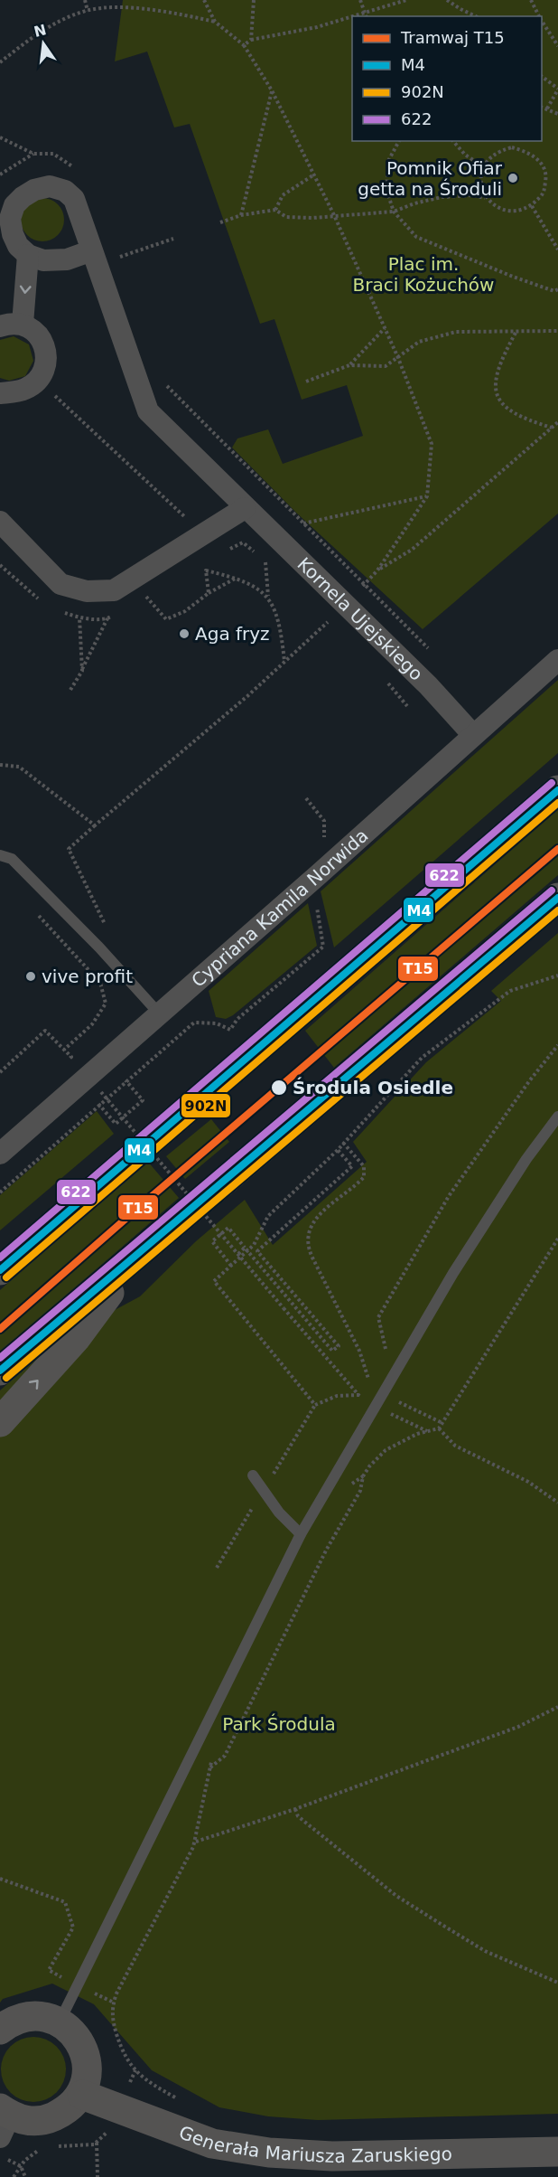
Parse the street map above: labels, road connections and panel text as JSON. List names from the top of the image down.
{
  "streets": {
    "main road": ["Generała Mariusza Zaruskiego"],
    "street": ["Kornela Ujejskiego", "Cypriana Kamila Norwida"]
  },
  "crossings": [
    ["Kornela Ujejskiego", "Cypriana Kamila Norwida"]
  ],
  "parks": ["Plac im. Braci Kożuchów", "Park Środula"],
  "places": [
    "Pomnik Ofiar getta na Środuli",
    "Aga fryz",
    "vive profit",
    "Środula Osiedle"
  ],
  "lines": [
    "transit line 622",
    "transit line M4",
    "transit line 902N",
    "tram line T15"
  ],
  "legend": [
    "Tramwaj T15",
    "M4",
    "902N",
    "622"
  ],
  "north": "top"
}
